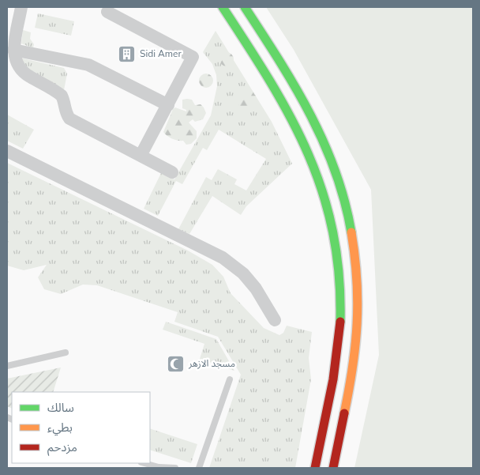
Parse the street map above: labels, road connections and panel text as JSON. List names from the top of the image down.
{
  "places": {
    "building": ["Sidi Amer"],
    "mosque": ["مسجد الازهر"]
  },
  "legend": ["سالك", "بطيء", "مزدحم"]
}
